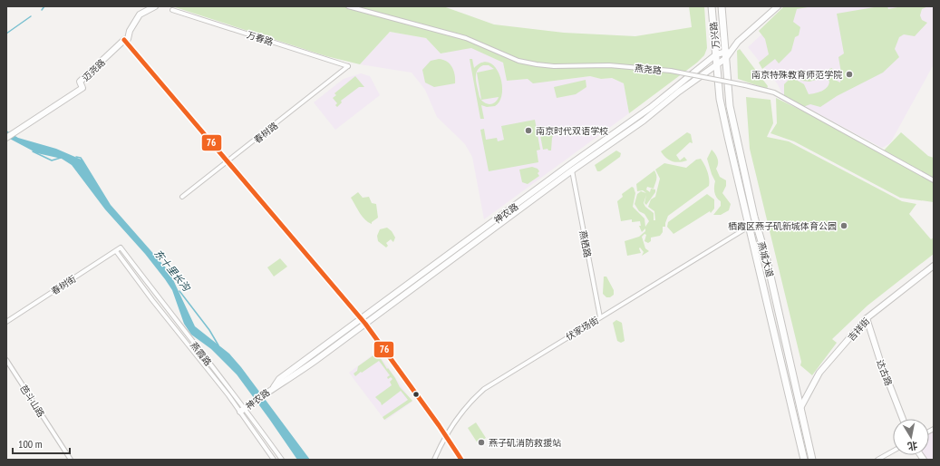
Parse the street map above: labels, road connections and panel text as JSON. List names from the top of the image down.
{
  "streets": {
    "main road": ["万兴路", "燕城大道"],
    "street": [
      "万春路",
      "燕尧路",
      "迈尧路",
      "春树路",
      "神农路",
      "燕栖路",
      "春树街",
      "伏家场街",
      "吉祥街",
      "燕霞路",
      "达古路",
      "芭斗山路"
    ]
  },
  "crossings": [
    ["万兴路", "神农路"],
    ["万兴路", "燕城大道"],
    ["万春路", "春树路"],
    ["神农路", "燕栖路"],
    ["神农路", "燕城大道"],
    ["神农路", "燕霞路"],
    ["燕栖路", "伏家场街"],
    ["燕城大道", "伏家场街"],
    ["燕城大道", "吉祥街"],
    ["春树街", "燕霞路"],
    ["吉祥街", "达古路"]
  ],
  "water": ["东十里长沟"],
  "places": [
    "南京特殊教育师范学院",
    "南京时代双语学校",
    "栖霞区燕子矶新城体育公园",
    "燕子矶消防救援站"
  ],
  "lines": ["transit line 76"],
  "scale_bar": "100 m",
  "north": "bottom"
}
